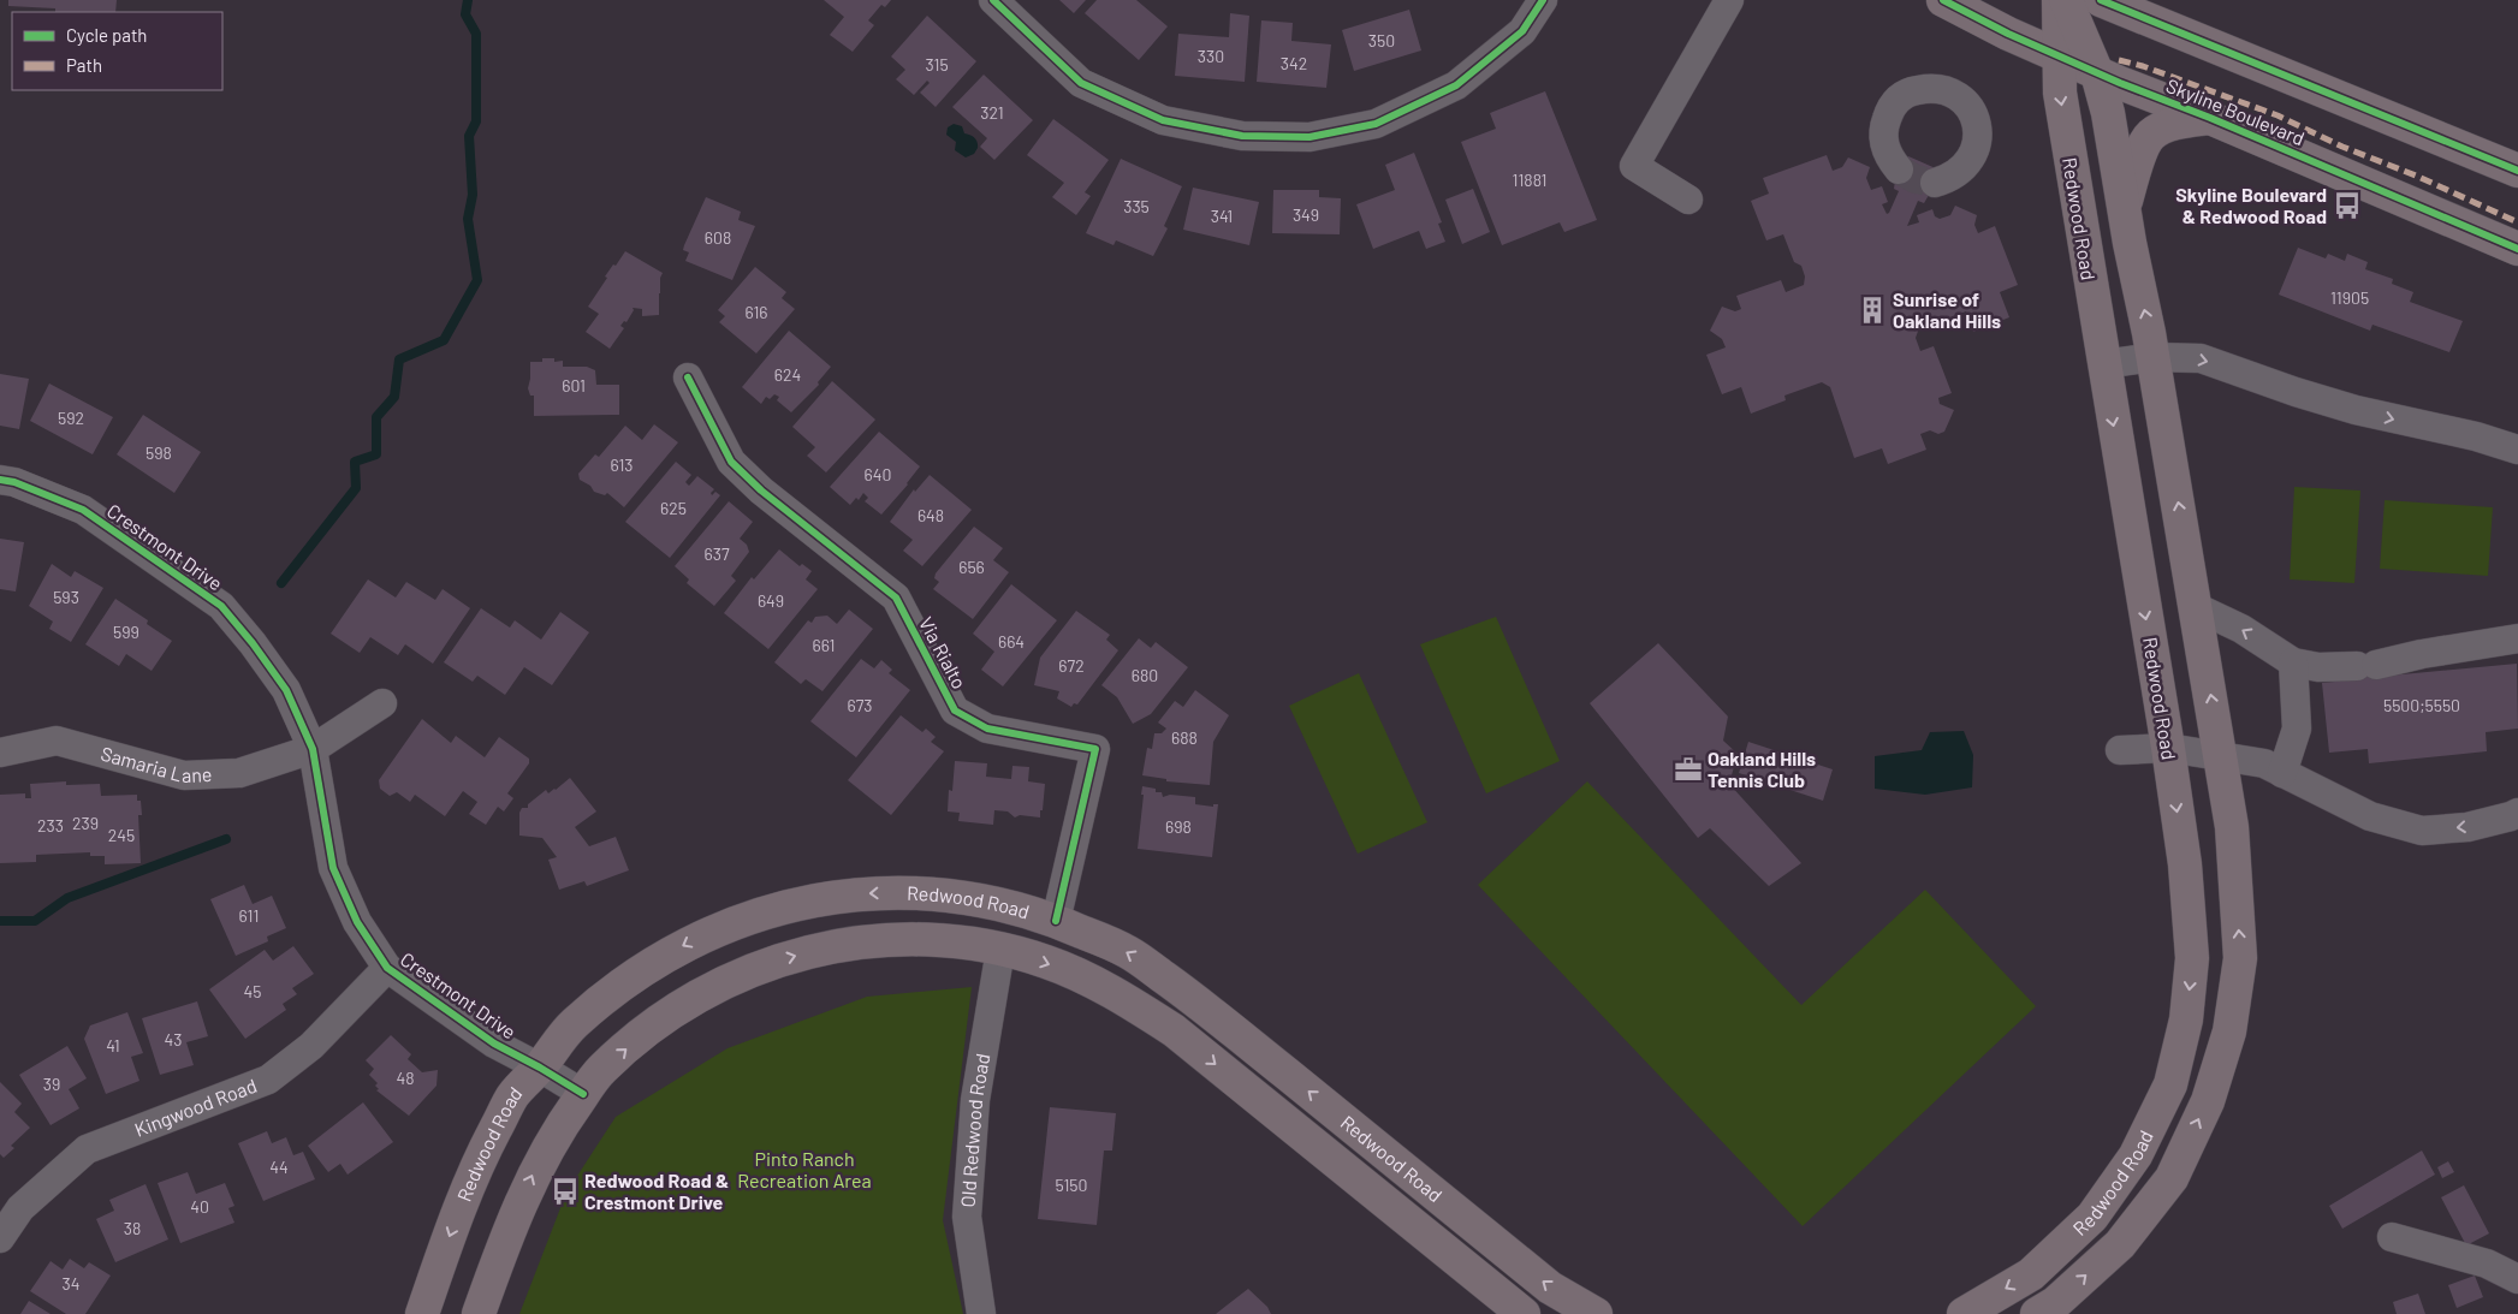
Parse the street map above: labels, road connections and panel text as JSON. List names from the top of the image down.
{
  "streets": {
    "main road": ["Skyline Boulevard", "Redwood Road"],
    "street": [
      "Crestmont Drive",
      "Via Rialto",
      "Samaria Lane",
      "Kingwood Road",
      "Old Redwood Road"
    ]
  },
  "crossings": [
    ["Skyline Boulevard", "Redwood Road"],
    ["Redwood Road", "Crestmont Drive"],
    ["Redwood Road", "Via Rialto"],
    ["Redwood Road", "Old Redwood Road"],
    ["Crestmont Drive", "Samaria Lane"],
    ["Crestmont Drive", "Kingwood Road"]
  ],
  "parks": ["Pinto Ranch Recreation Area"],
  "places": {
    "bus stop": ["Skyline Boulevard & Redwood Road", "Redwood Road & Crestmont Drive"],
    "building": ["Sunrise of Oakland Hills"],
    "office": ["Oakland Hills Tennis Club"]
  },
  "house_numbers": [
    "350",
    "330",
    "342",
    "315",
    "321",
    "11881",
    "335",
    "349",
    "341",
    "608",
    "11905",
    "616",
    "624",
    "601",
    "592",
    "598",
    "613",
    "640",
    "625",
    "648",
    "637",
    "656",
    "593",
    "649",
    "599",
    "664",
    "661",
    "672",
    "680",
    "673",
    "5500;5550",
    "688",
    "239",
    "233",
    "698",
    "245",
    "611",
    "45",
    "43",
    "41",
    "48",
    "39",
    "44",
    "5150",
    "40",
    "38",
    "34"
  ],
  "legend": ["Cycle path", "Path"]
}
